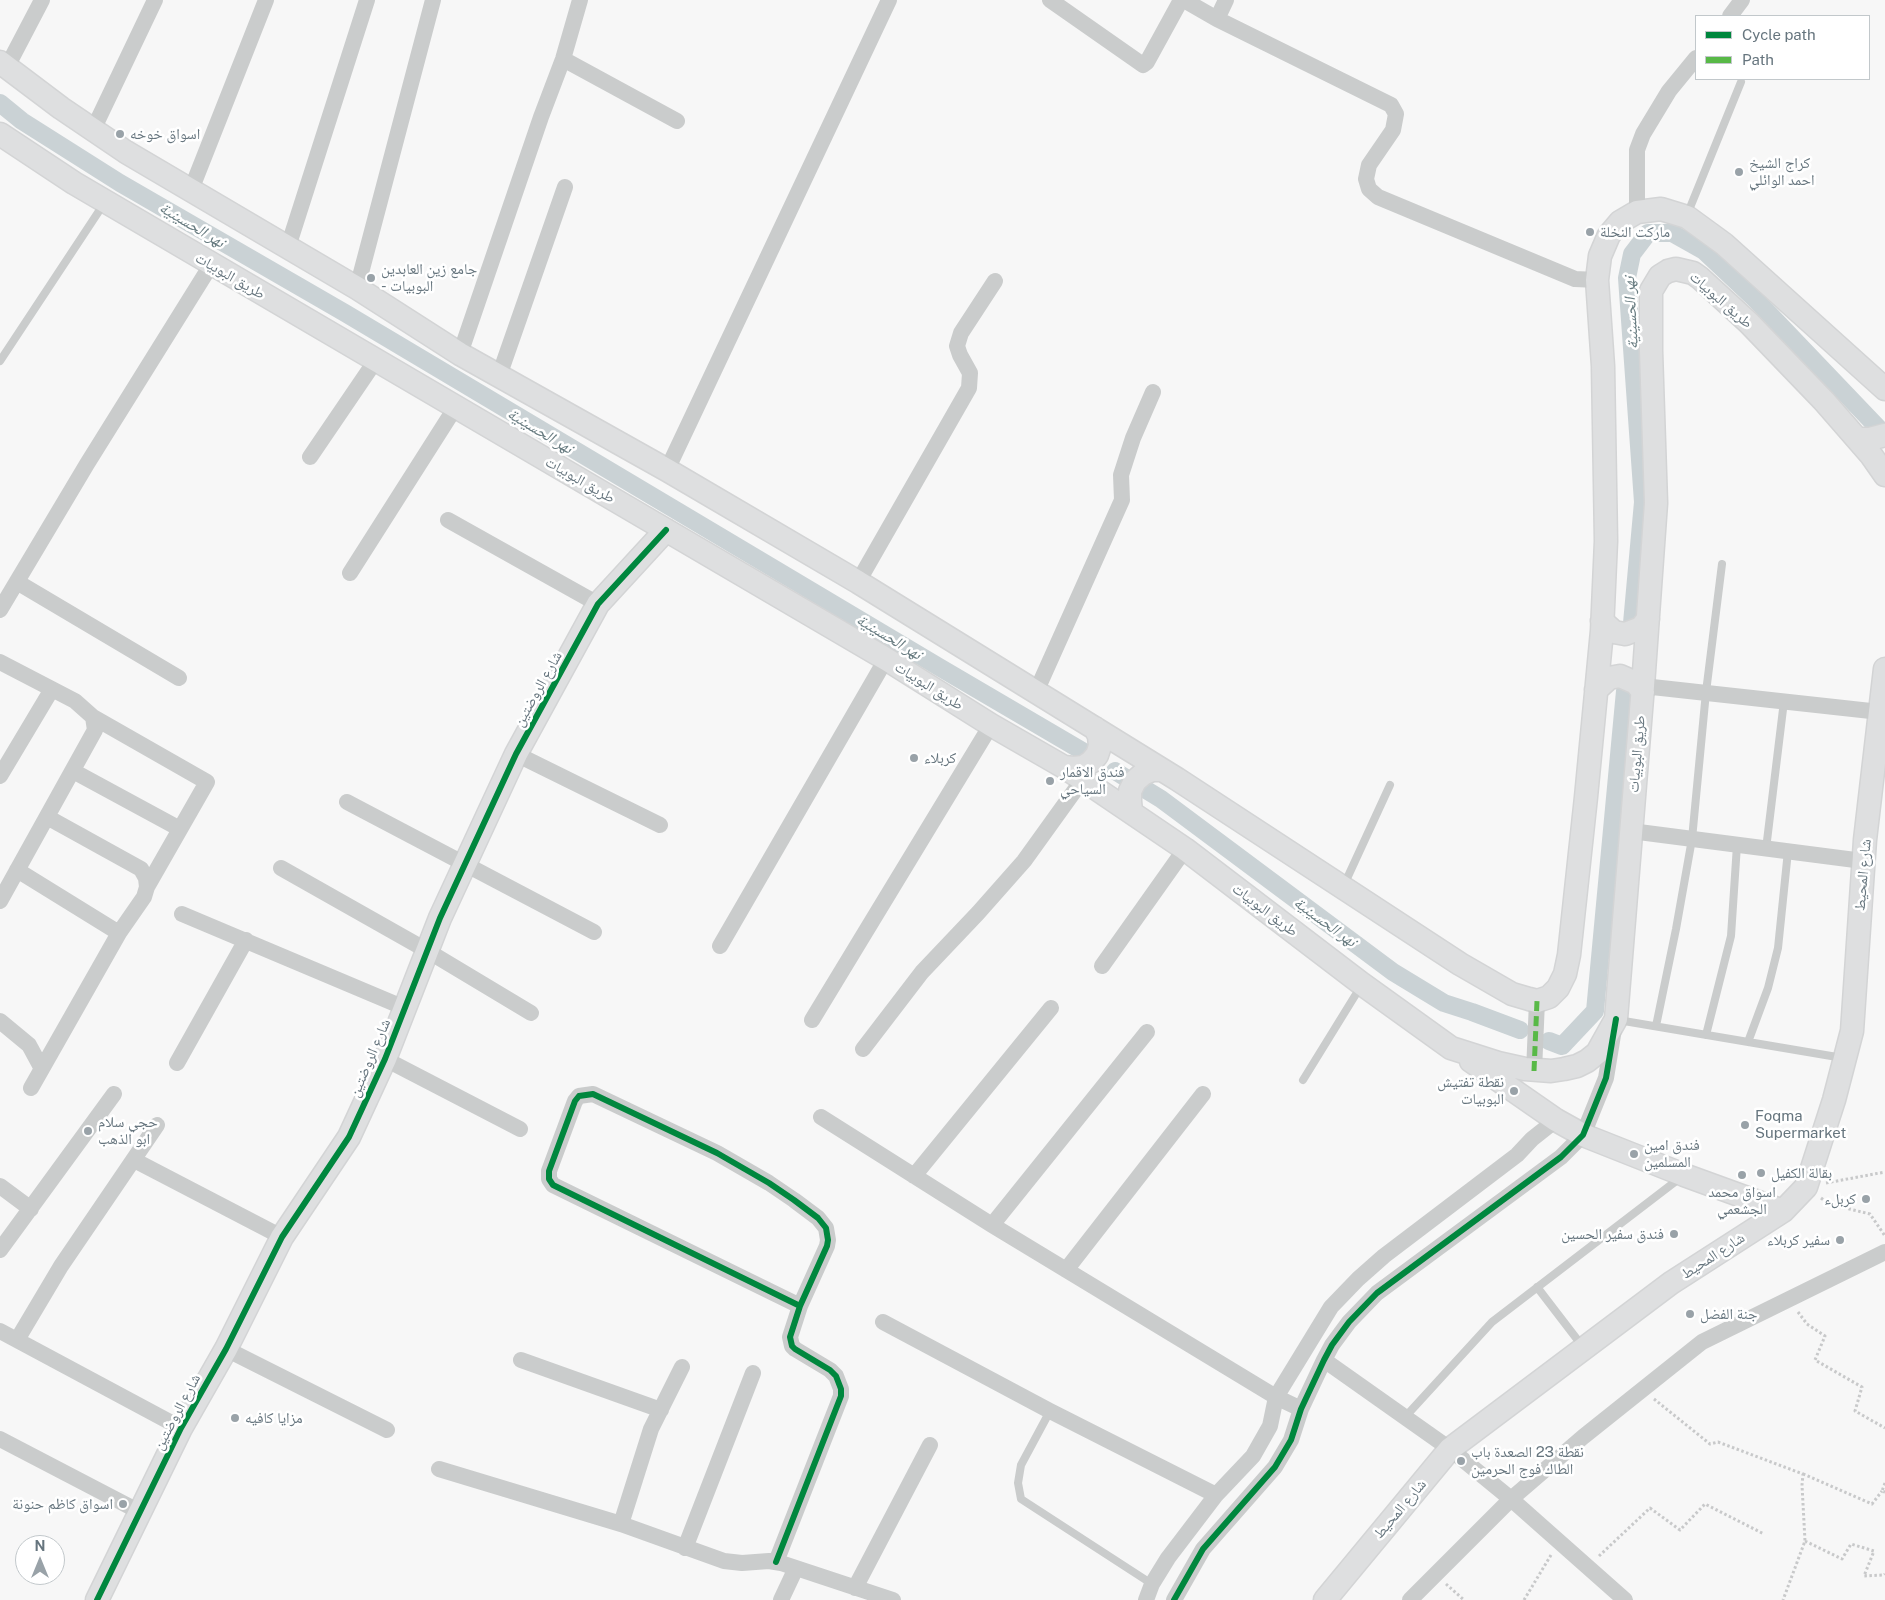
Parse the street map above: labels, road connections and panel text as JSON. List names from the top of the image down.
{
  "streets": {
    "main road": ["طريق البوبيات", "شارع الروضتين", "شارع المحيط"]
  },
  "crossings": [
    ["طريق البوبيات", "شارع الروضتين"]
  ],
  "water": ["نهر الحسينية"],
  "places": [
    "اسواق خوخه",
    "كراج الشيخ احمد الوائلي",
    "ماركت النخلة",
    "جامع زين العابدين - البوبيات",
    "كربلاء",
    "فندق الاقمار السياحي",
    "نقطة تفتيش البوبيات",
    "Foqma Supermarket",
    "حجي سلام ابو الذهب",
    "فندق امين المسلمين",
    "بقالة الكفيل",
    "اسواق محمد الجشعمي",
    "كربلء",
    "فندق سفير الحسين",
    "سفير كربلاء",
    "جنة الفضل",
    "مزايا كافيه",
    "نقطة 23 الصعدة باب الطاك فوج الحرمين",
    "اسواق كاظم حنونة"
  ],
  "legend": ["Cycle path", "Path"],
  "north": "top"
}
